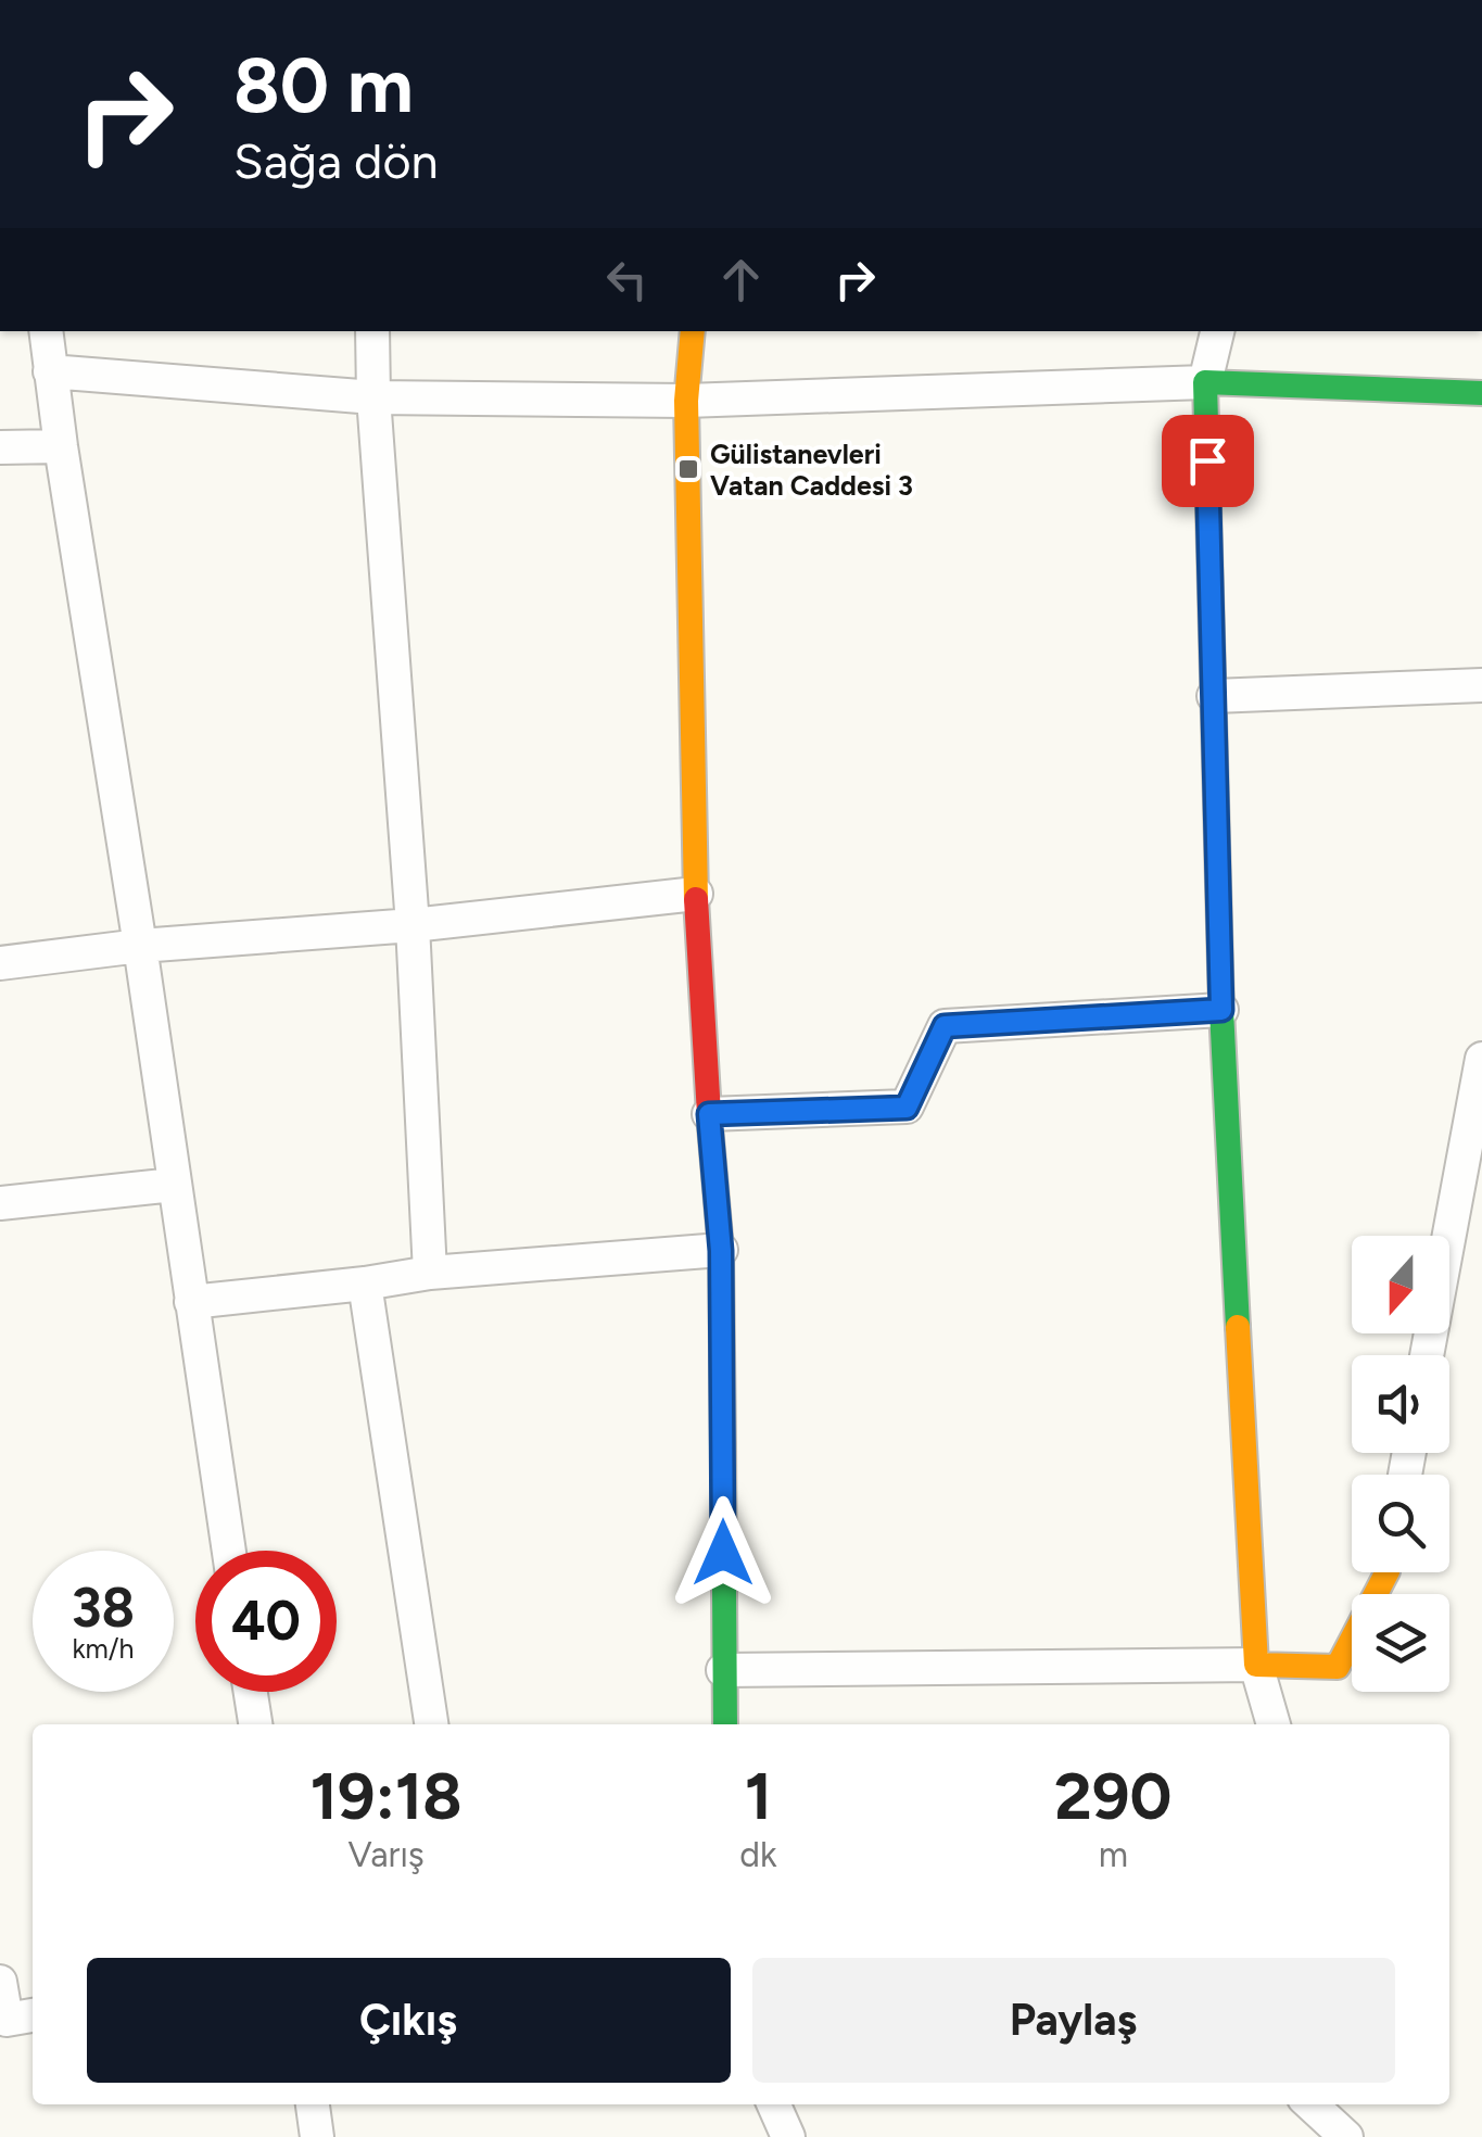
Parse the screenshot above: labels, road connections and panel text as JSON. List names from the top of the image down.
{
  "places": {
    "transit": ["Gülistanevleri Vatan Caddesi 3"]
  },
  "north": "bottom",
  "page": {
    "turn": ["80 m", "Sağa dön"],
    "speed": "38 km/h",
    "limit": "40",
    "eta": [
      "19:18",
      "Varış",
      "1",
      "dk",
      "290",
      "m"
    ],
    "buttons": ["Çıkış", "Paylaş"]
  }
}
